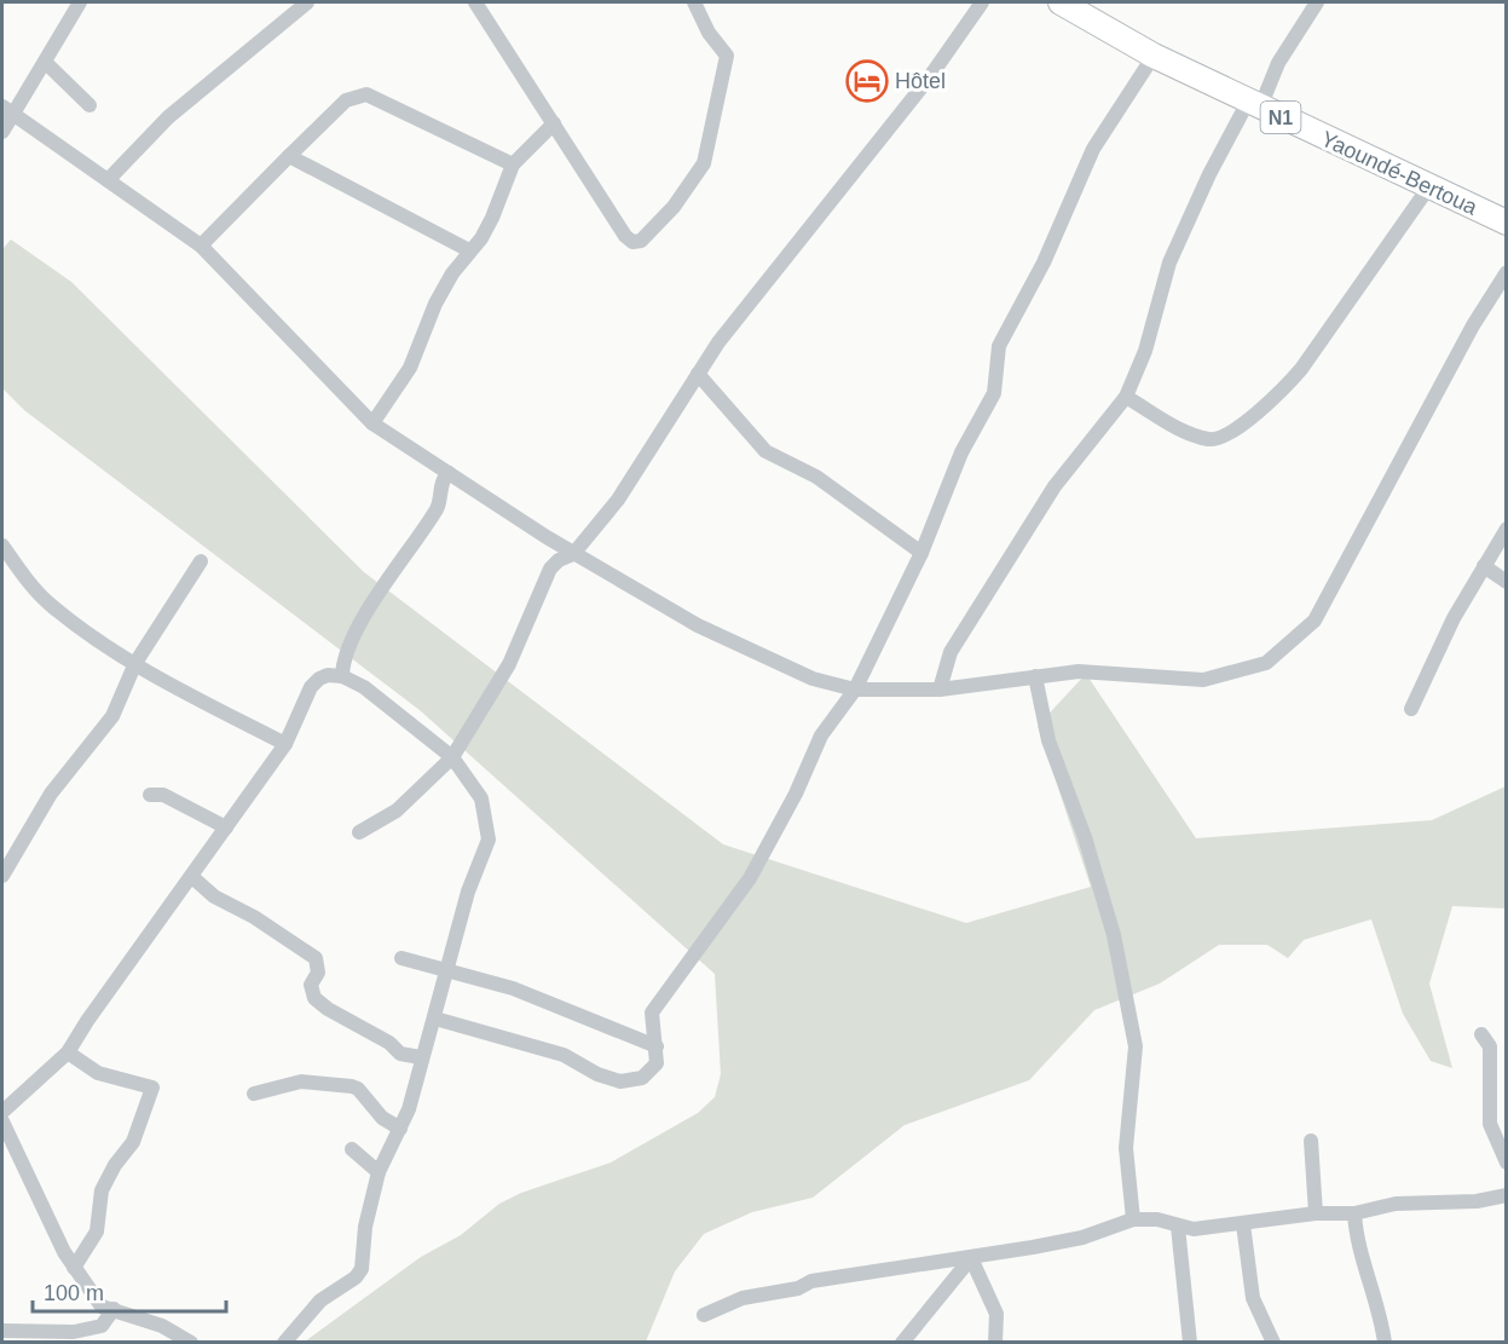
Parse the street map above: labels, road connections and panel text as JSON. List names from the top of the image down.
{
  "streets": {
    "highway": ["N1", "Yaoundé-Bertoua"]
  },
  "places": {
    "hotel": ["Hôtel"]
  },
  "scale_bar": "100 m"
}
